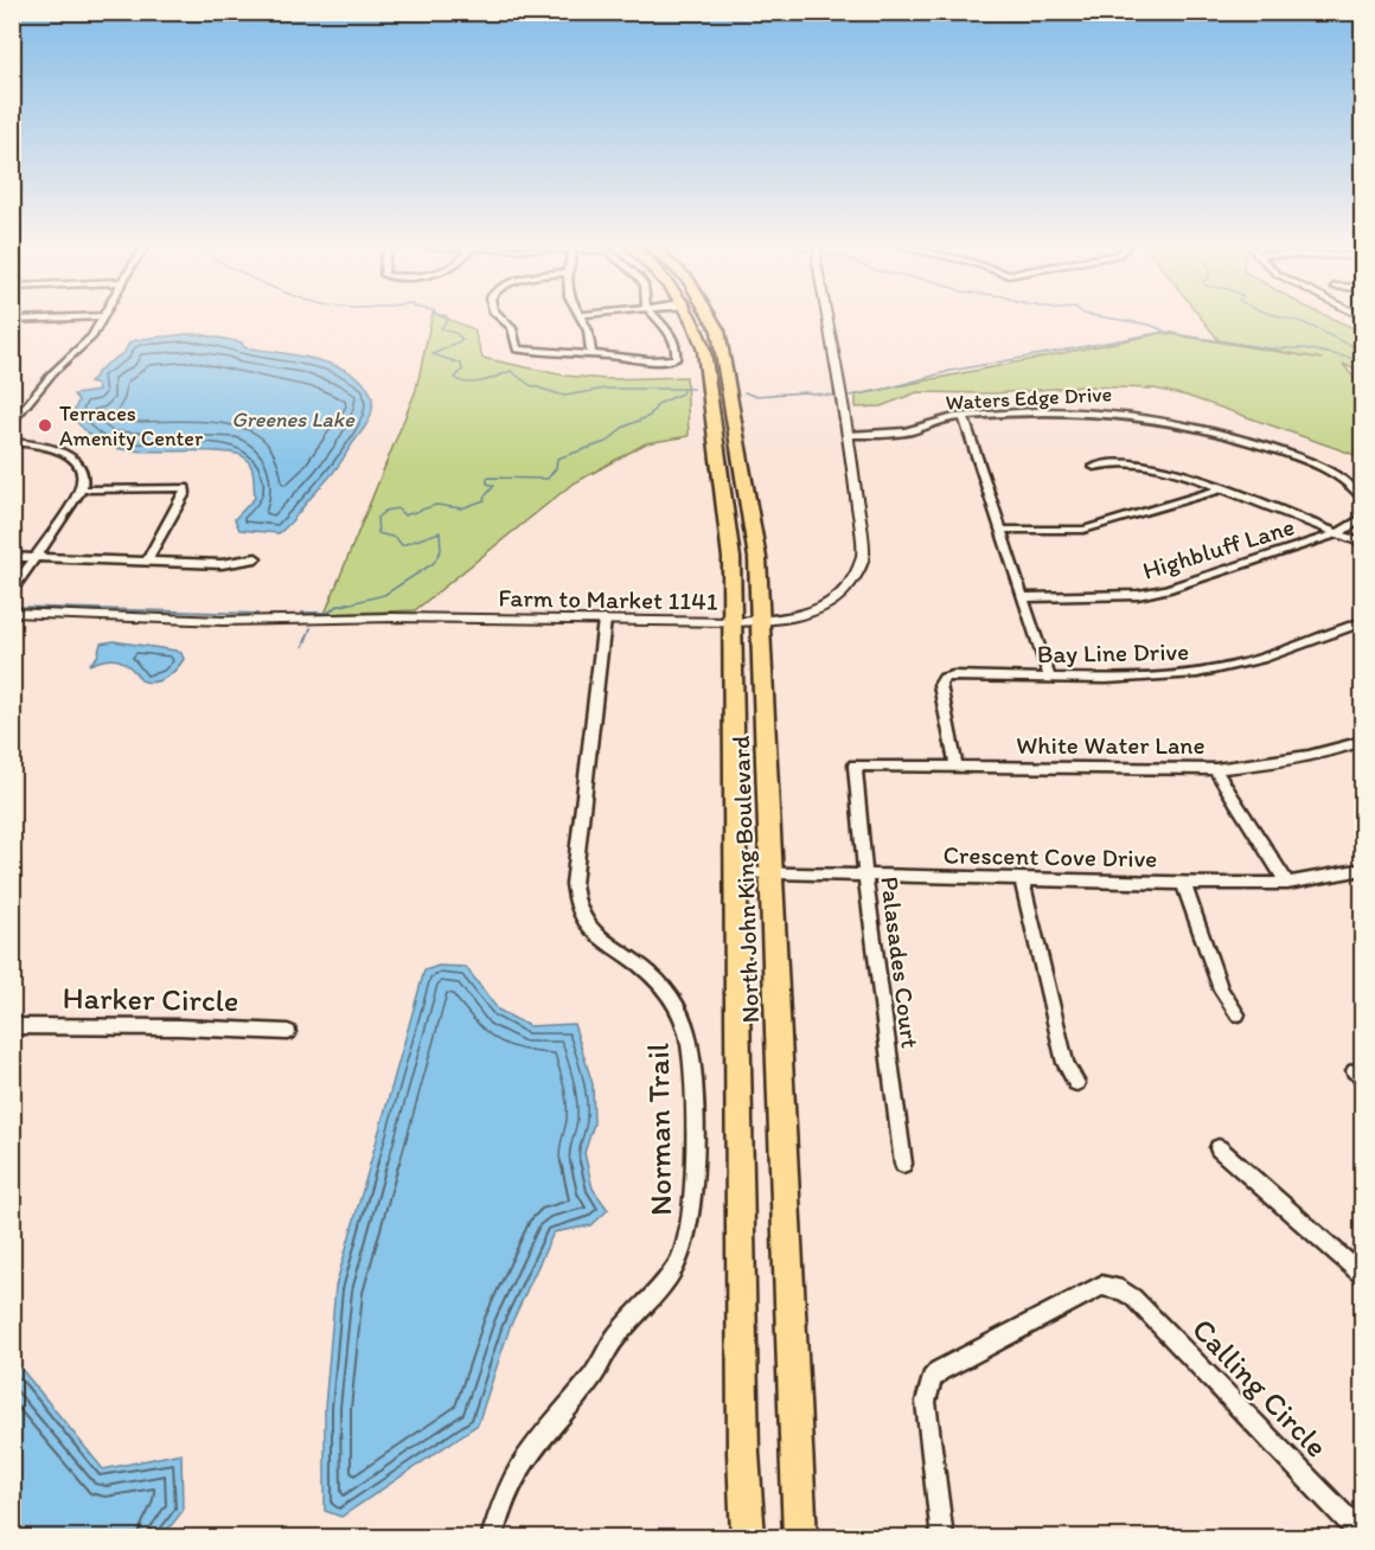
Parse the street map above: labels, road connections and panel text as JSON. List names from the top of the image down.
{
  "streets": {
    "main road": ["North John King Boulevard"],
    "street": [
      "Waters Edge Drive",
      "Highbluff Lane",
      "Farm to Market 1141",
      "Bay Line Drive",
      "White Water Lane",
      "Crescent Cove Drive",
      "Palasades Court",
      "Harker Circle",
      "Norman Trail",
      "Calling Circle"
    ]
  },
  "crossings": [
    ["Waters Edge Drive", "Farm to Market 1141"],
    ["Farm to Market 1141", "North John King Boulevard"],
    ["Farm to Market 1141", "Norman Trail"],
    ["Bay Line Drive", "White Water Lane"],
    ["White Water Lane", "Palasades Court"],
    ["Crescent Cove Drive", "North John King Boulevard"],
    ["Crescent Cove Drive", "Palasades Court"]
  ],
  "water": ["Greenes Lake"],
  "places": ["Terraces Amenity Center"]
}
